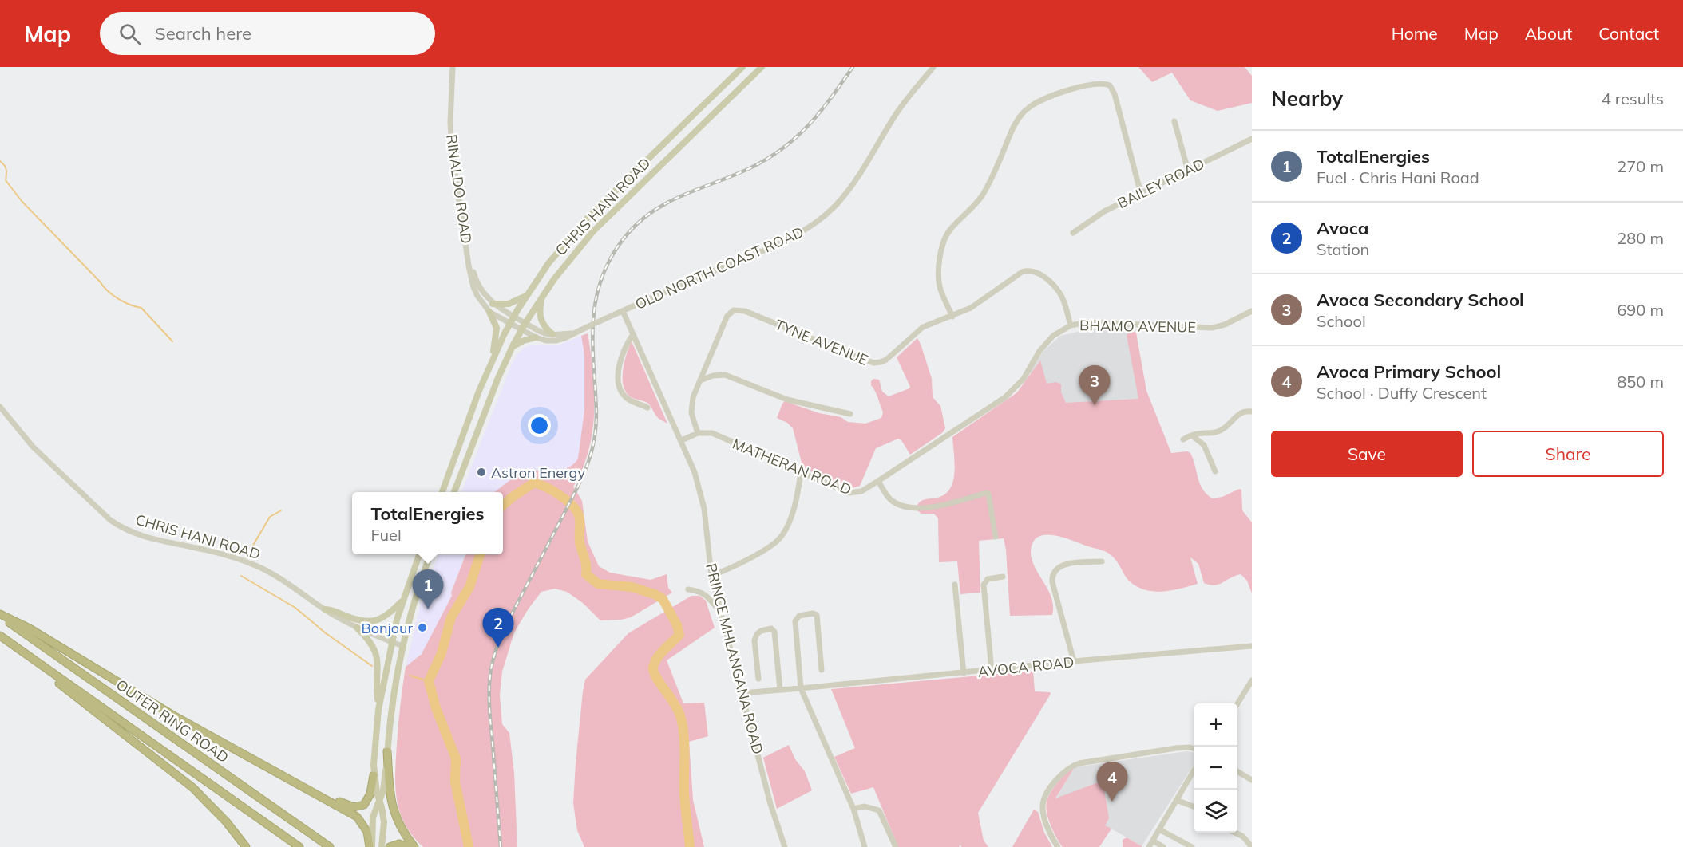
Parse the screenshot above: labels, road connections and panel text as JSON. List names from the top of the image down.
{
  "streets": {
    "highway": ["OUTER RING ROAD"],
    "main road": ["CHRIS HANI ROAD"],
    "street": [
      "BAILEY ROAD",
      "RINALDO ROAD",
      "OLD NORTH COAST ROAD",
      "BHAMO AVENUE",
      "TYNE AVENUE",
      "MATHERAN ROAD",
      "PRINCE MHLANGANA ROAD",
      "AVOCA ROAD"
    ]
  },
  "crossings": [
    ["RINALDO ROAD", "CHRIS HANI ROAD"],
    ["RINALDO ROAD", "OLD NORTH COAST ROAD"],
    ["CHRIS HANI ROAD", "OLD NORTH COAST ROAD"],
    ["OLD NORTH COAST ROAD", "PRINCE MHLANGANA ROAD"],
    ["BHAMO AVENUE", "TYNE AVENUE"],
    ["BHAMO AVENUE", "MATHERAN ROAD"],
    ["TYNE AVENUE", "MATHERAN ROAD"],
    ["PRINCE MHLANGANA ROAD", "AVOCA ROAD"]
  ],
  "places": ["Astron Energy", "Bonjour"],
  "page": {
    "header": "Map",
    "search": "Search here",
    "nav": [
      "Home",
      "Map",
      "About",
      "Contact"
    ],
    "heading": ["Nearby", "4 results"],
    "list": [
      {
        "mark": "1",
        "name": "TotalEnergies",
        "note": "Fuel · Chris Hani Road",
        "value": "270 m"
      },
      {
        "mark": "2",
        "name": "Avoca",
        "note": "Station",
        "value": "280 m"
      },
      {
        "mark": "3",
        "name": "Avoca Secondary School",
        "note": "School",
        "value": "690 m"
      },
      {
        "mark": "4",
        "name": "Avoca Primary School",
        "note": "School · Duffy Crescent",
        "value": "850 m"
      }
    ],
    "pins": [
      "3",
      "1",
      "2",
      "4"
    ],
    "buttons": ["Save", "Share"],
    "popup": ["TotalEnergies", "Fuel"],
    "map_buttons": ["+", "−"]
  }
}
